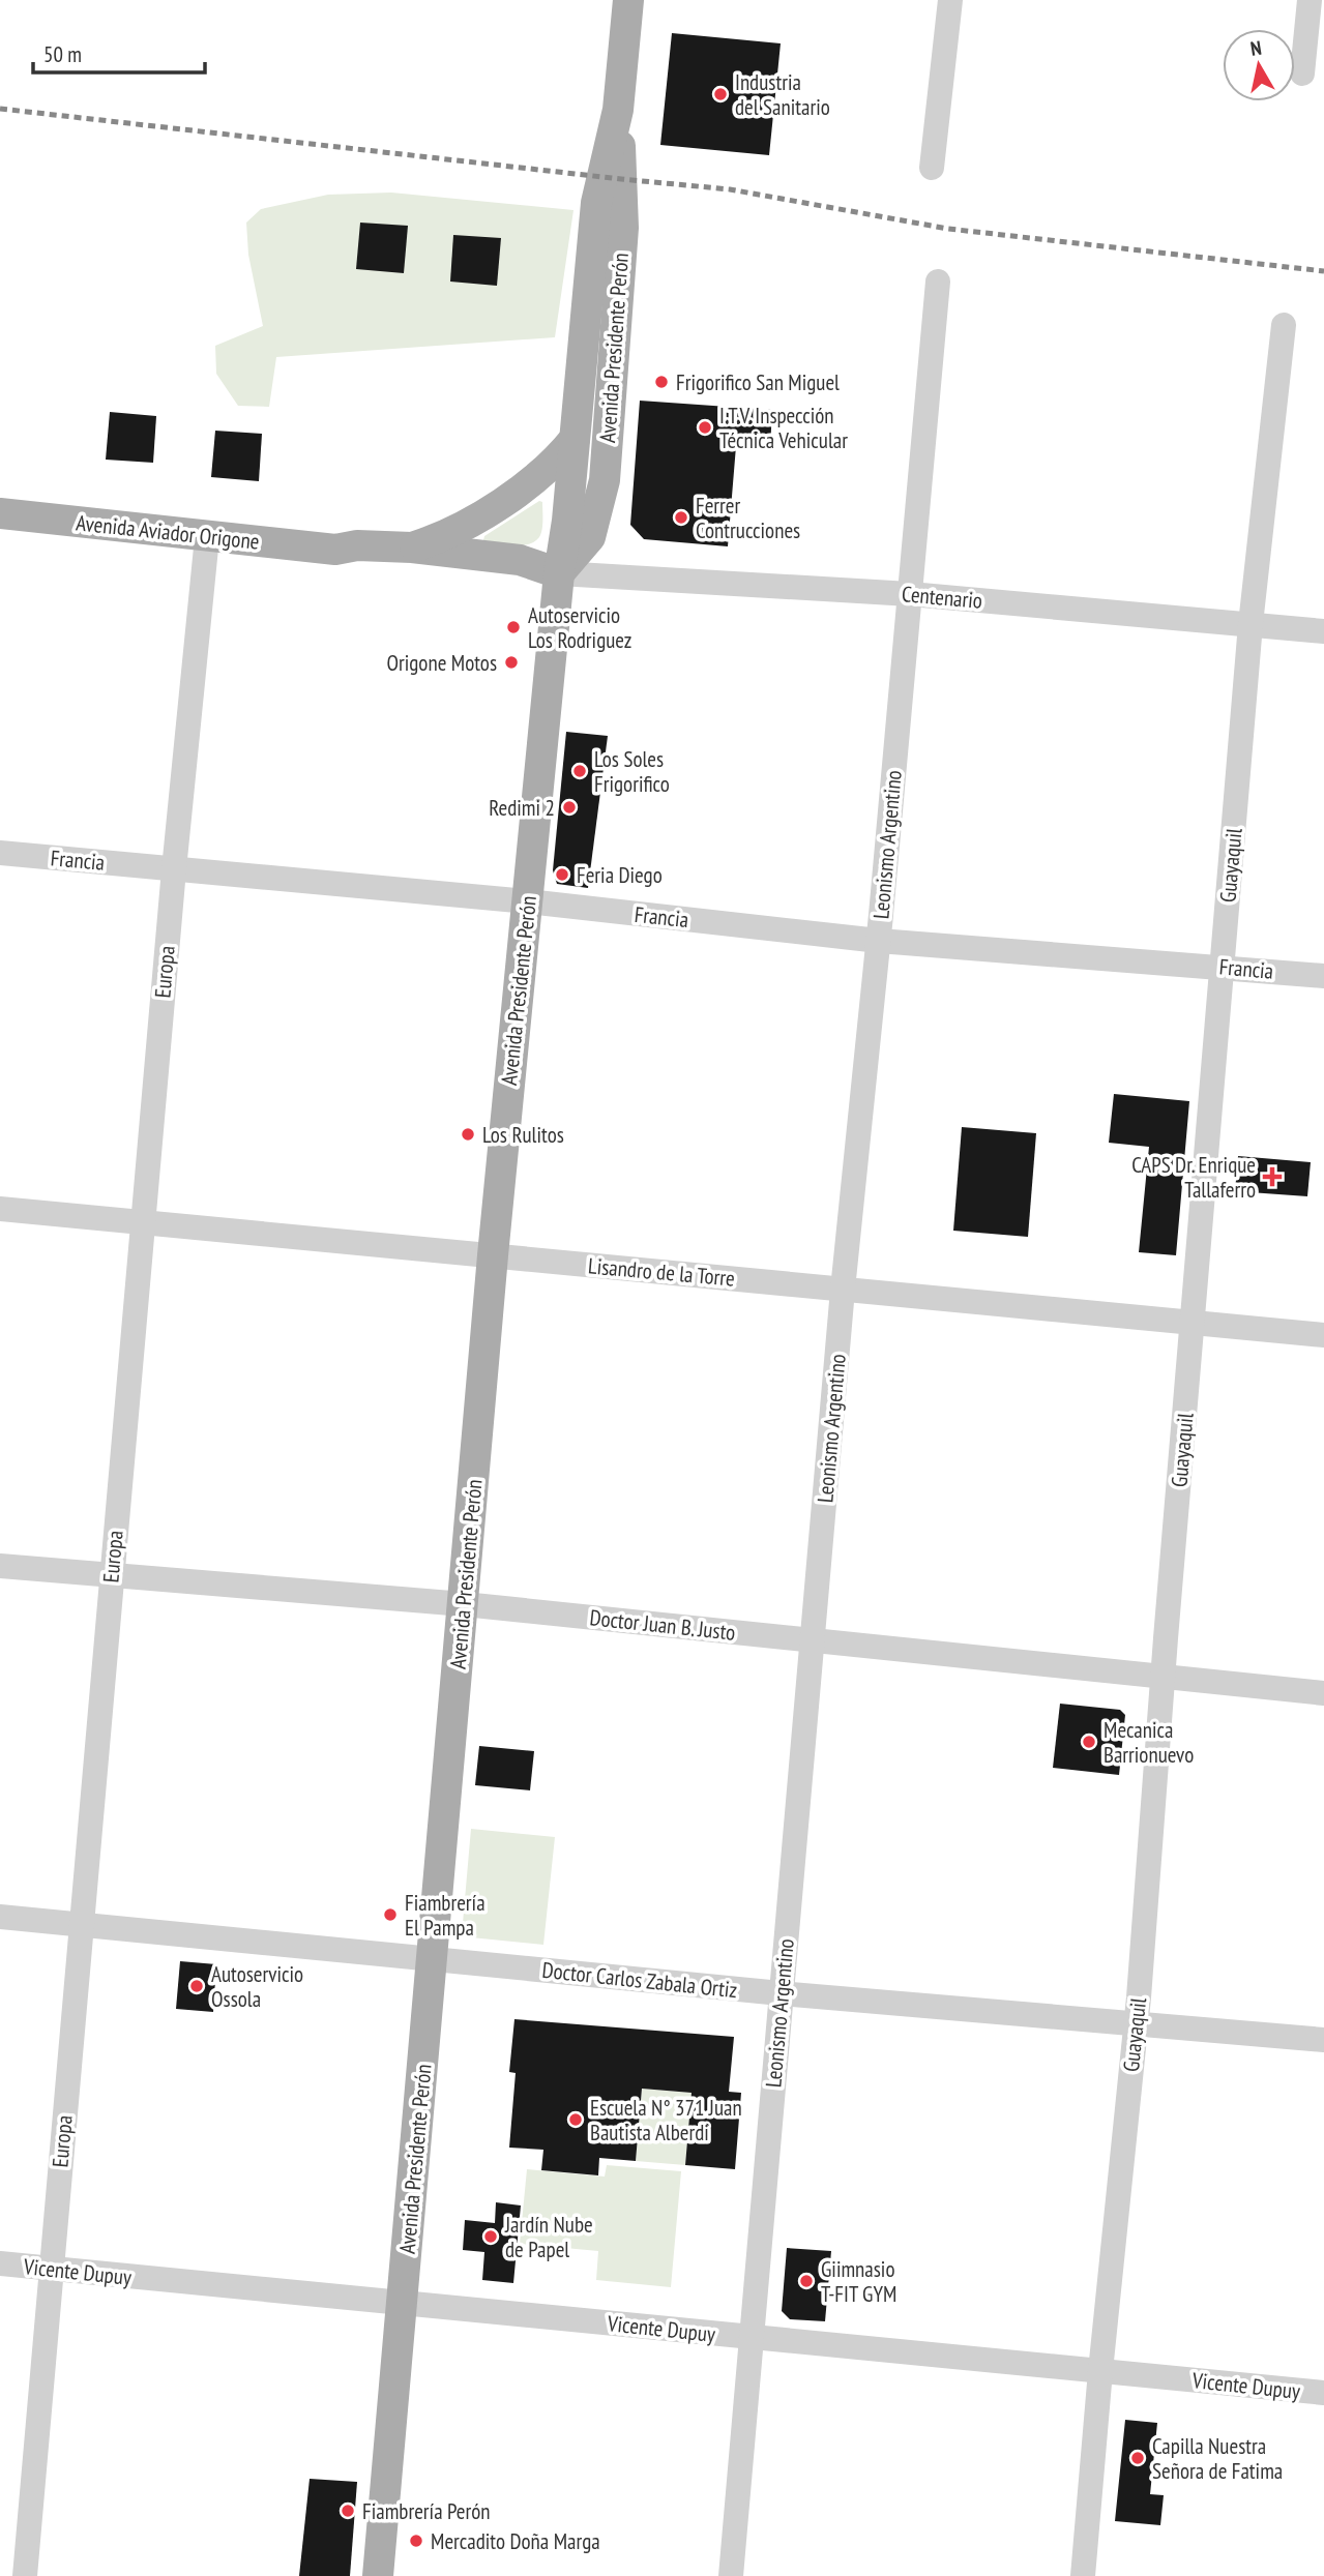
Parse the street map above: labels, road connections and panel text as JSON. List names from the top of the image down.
{
  "streets": {
    "main road": ["Avenida Presidente Perón", "Avenida Aviador Origone"],
    "street": [
      "Centenario",
      "Leonismo Argentino",
      "Francia",
      "Guayaquil",
      "Europa",
      "Lisandro de la Torre",
      "Doctor Juan B. Justo",
      "Doctor Carlos Zabala Ortiz",
      "Vicente Dupuy"
    ]
  },
  "crossings": [
    ["Avenida Presidente Perón", "Avenida Aviador Origone"],
    ["Avenida Presidente Perón", "Centenario"],
    ["Avenida Presidente Perón", "Francia"],
    ["Avenida Presidente Perón", "Lisandro de la Torre"],
    ["Avenida Presidente Perón", "Doctor Juan B. Justo"],
    ["Avenida Presidente Perón", "Doctor Carlos Zabala Ortiz"],
    ["Avenida Presidente Perón", "Vicente Dupuy"],
    ["Avenida Aviador Origone", "Centenario"],
    ["Avenida Aviador Origone", "Europa"],
    ["Centenario", "Leonismo Argentino"],
    ["Centenario", "Guayaquil"],
    ["Leonismo Argentino", "Francia"],
    ["Leonismo Argentino", "Lisandro de la Torre"],
    ["Leonismo Argentino", "Doctor Juan B. Justo"],
    ["Leonismo Argentino", "Doctor Carlos Zabala Ortiz"],
    ["Leonismo Argentino", "Vicente Dupuy"],
    ["Francia", "Guayaquil"],
    ["Francia", "Europa"],
    ["Guayaquil", "Lisandro de la Torre"],
    ["Guayaquil", "Doctor Juan B. Justo"],
    ["Guayaquil", "Doctor Carlos Zabala Ortiz"],
    ["Guayaquil", "Vicente Dupuy"],
    ["Europa", "Lisandro de la Torre"],
    ["Europa", "Doctor Juan B. Justo"],
    ["Europa", "Doctor Carlos Zabala Ortiz"],
    ["Europa", "Vicente Dupuy"]
  ],
  "places": {
    "other": [
      "Industria del Sanitario",
      "Frigorifico San Miguel",
      "I.T.V. Inspección Técnica Vehicular",
      "Ferrer Contrucciones",
      "Autoservicio Los Rodriguez",
      "Origone Motos",
      "Los Soles Frigorifico",
      "Redimi 2",
      "Feria Diego",
      "Los Rulitos",
      "Mecanica Barrionuevo",
      "Fiambrería El Pampa",
      "Autoservicio Ossola",
      "Escuela N° 371 Juan Bautista Alberdi",
      "Jardín Nube de Papel",
      "Giimnasio T-FIT GYM",
      "Capilla Nuestra Señora de Fatima",
      "Fiambrería Perón",
      "Mercadito Doña Marga"
    ],
    "health": ["CAPS Dr. Enrique Tallaferro"]
  },
  "scale_bar": "50 m",
  "north": "top"
}
